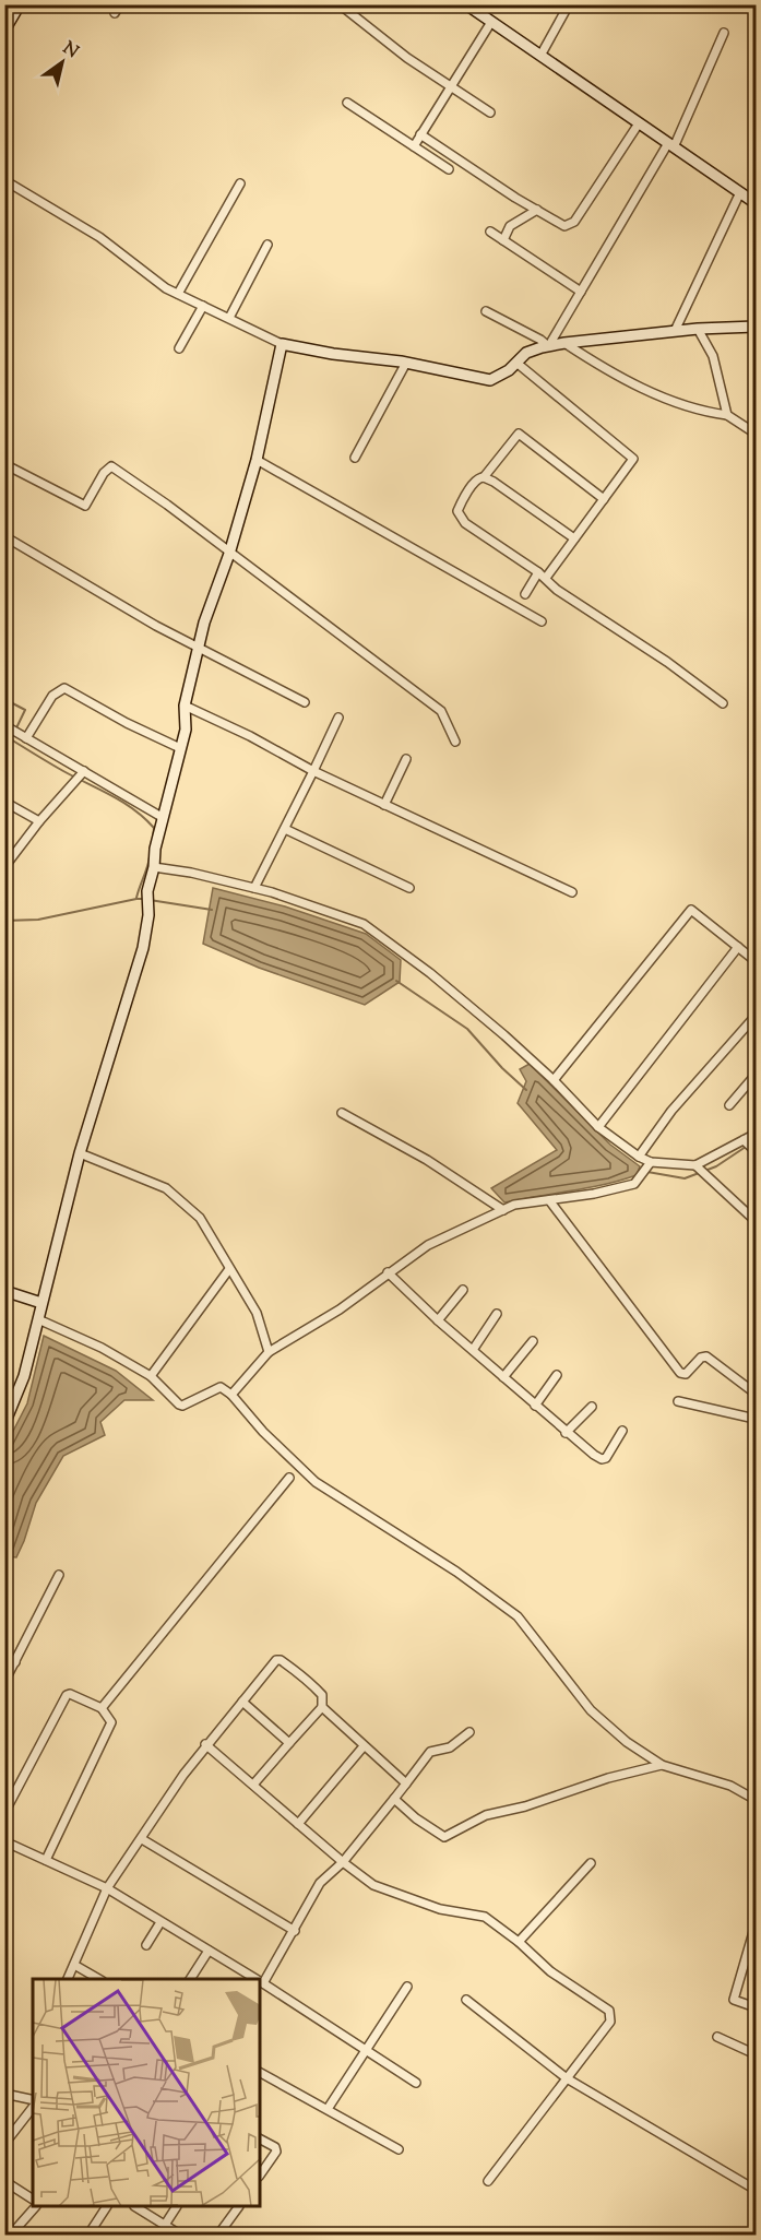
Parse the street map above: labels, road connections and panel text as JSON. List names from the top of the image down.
{
  "north": "top right"
}
